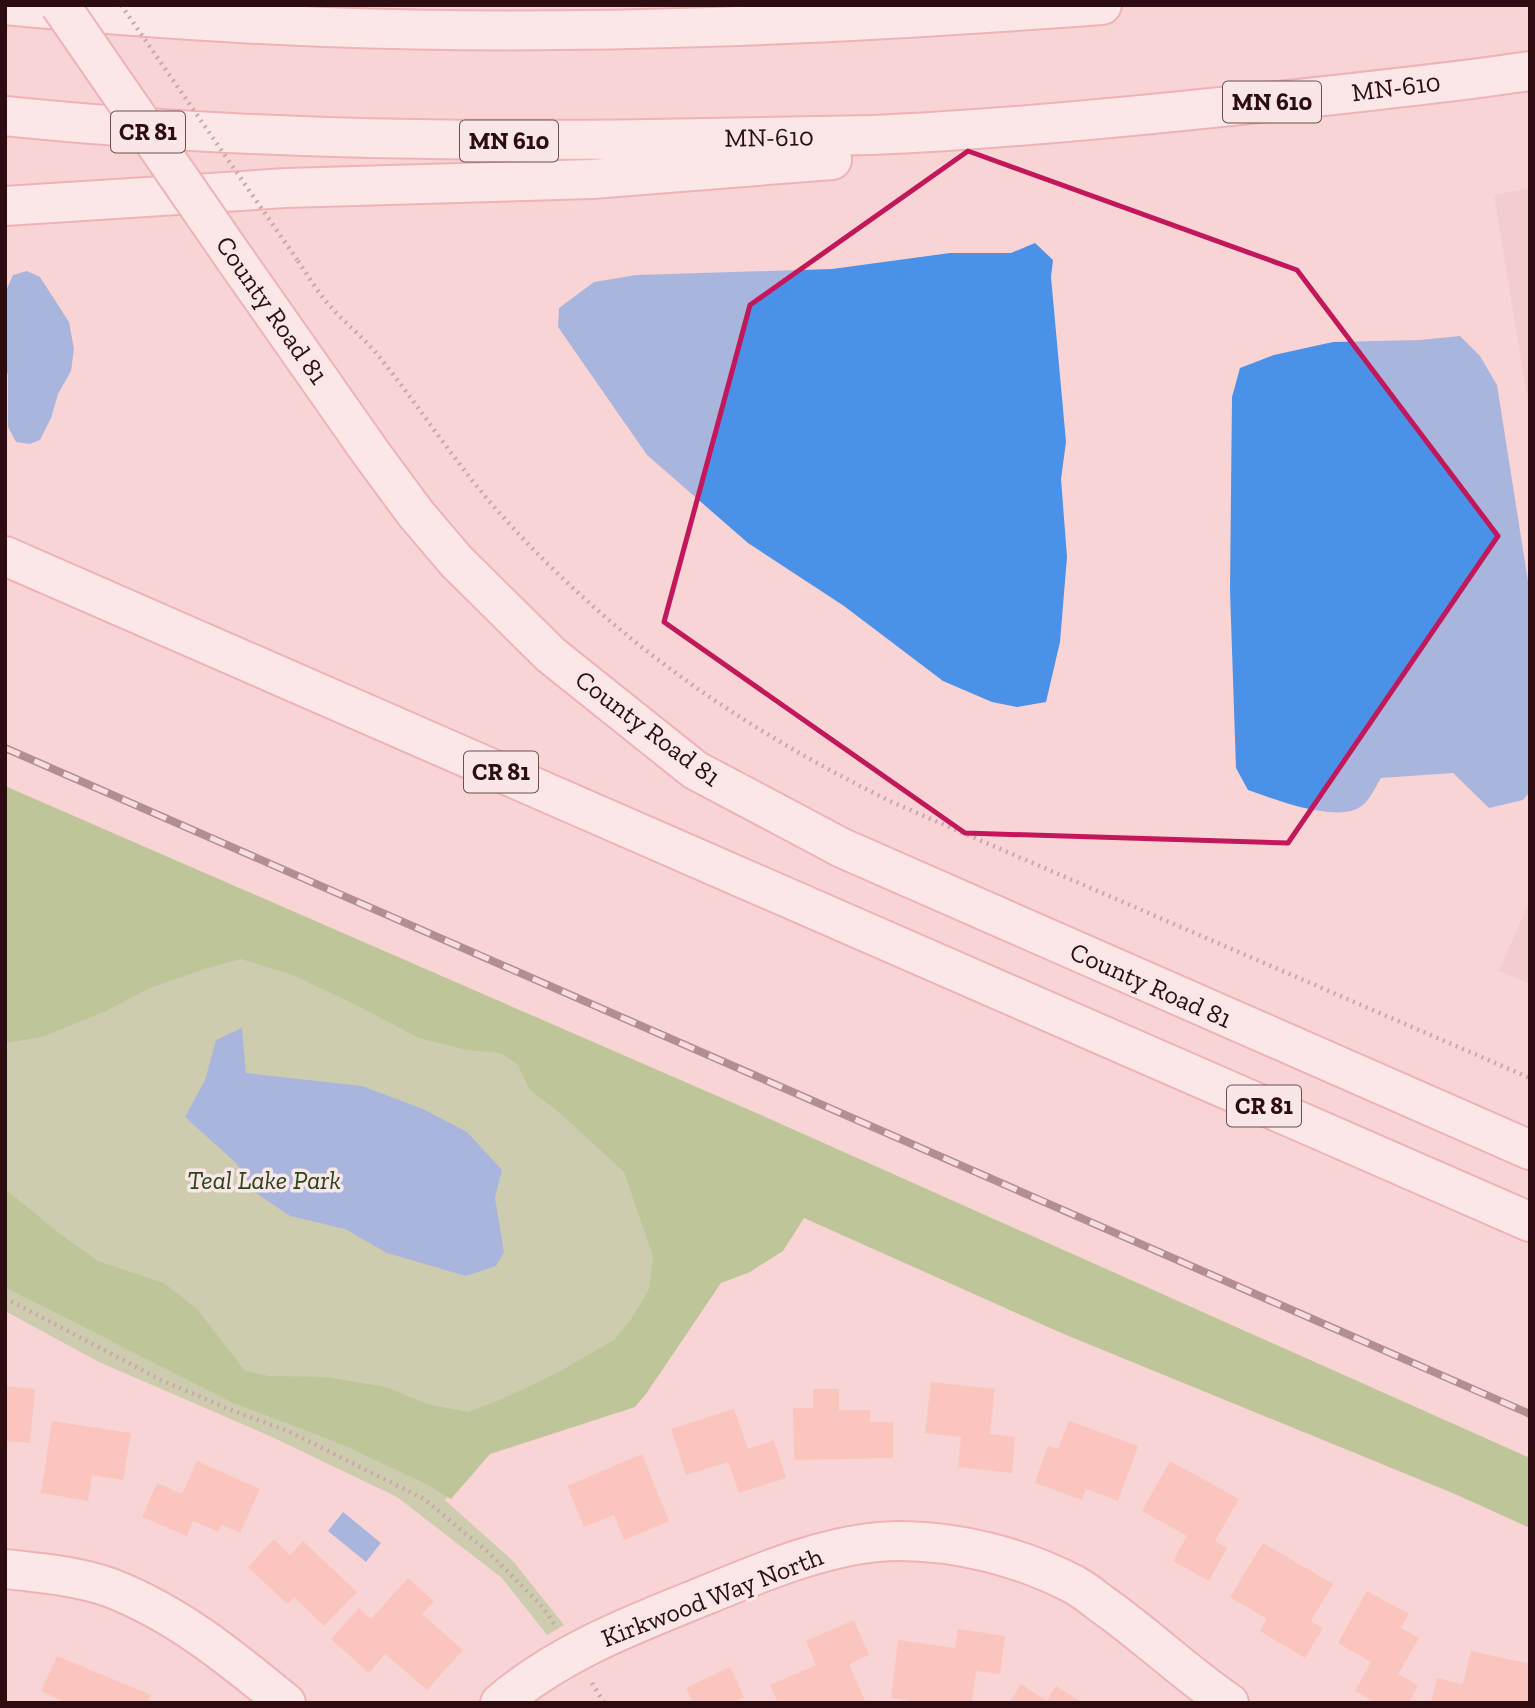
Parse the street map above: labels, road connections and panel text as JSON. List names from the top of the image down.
{
  "streets": {
    "main road": [
      "MN-610",
      "MN 610",
      "CR 81",
      "County Road 81",
      "Kirkwood Way North"
    ]
  },
  "parks": ["Teal Lake Park"]
}
